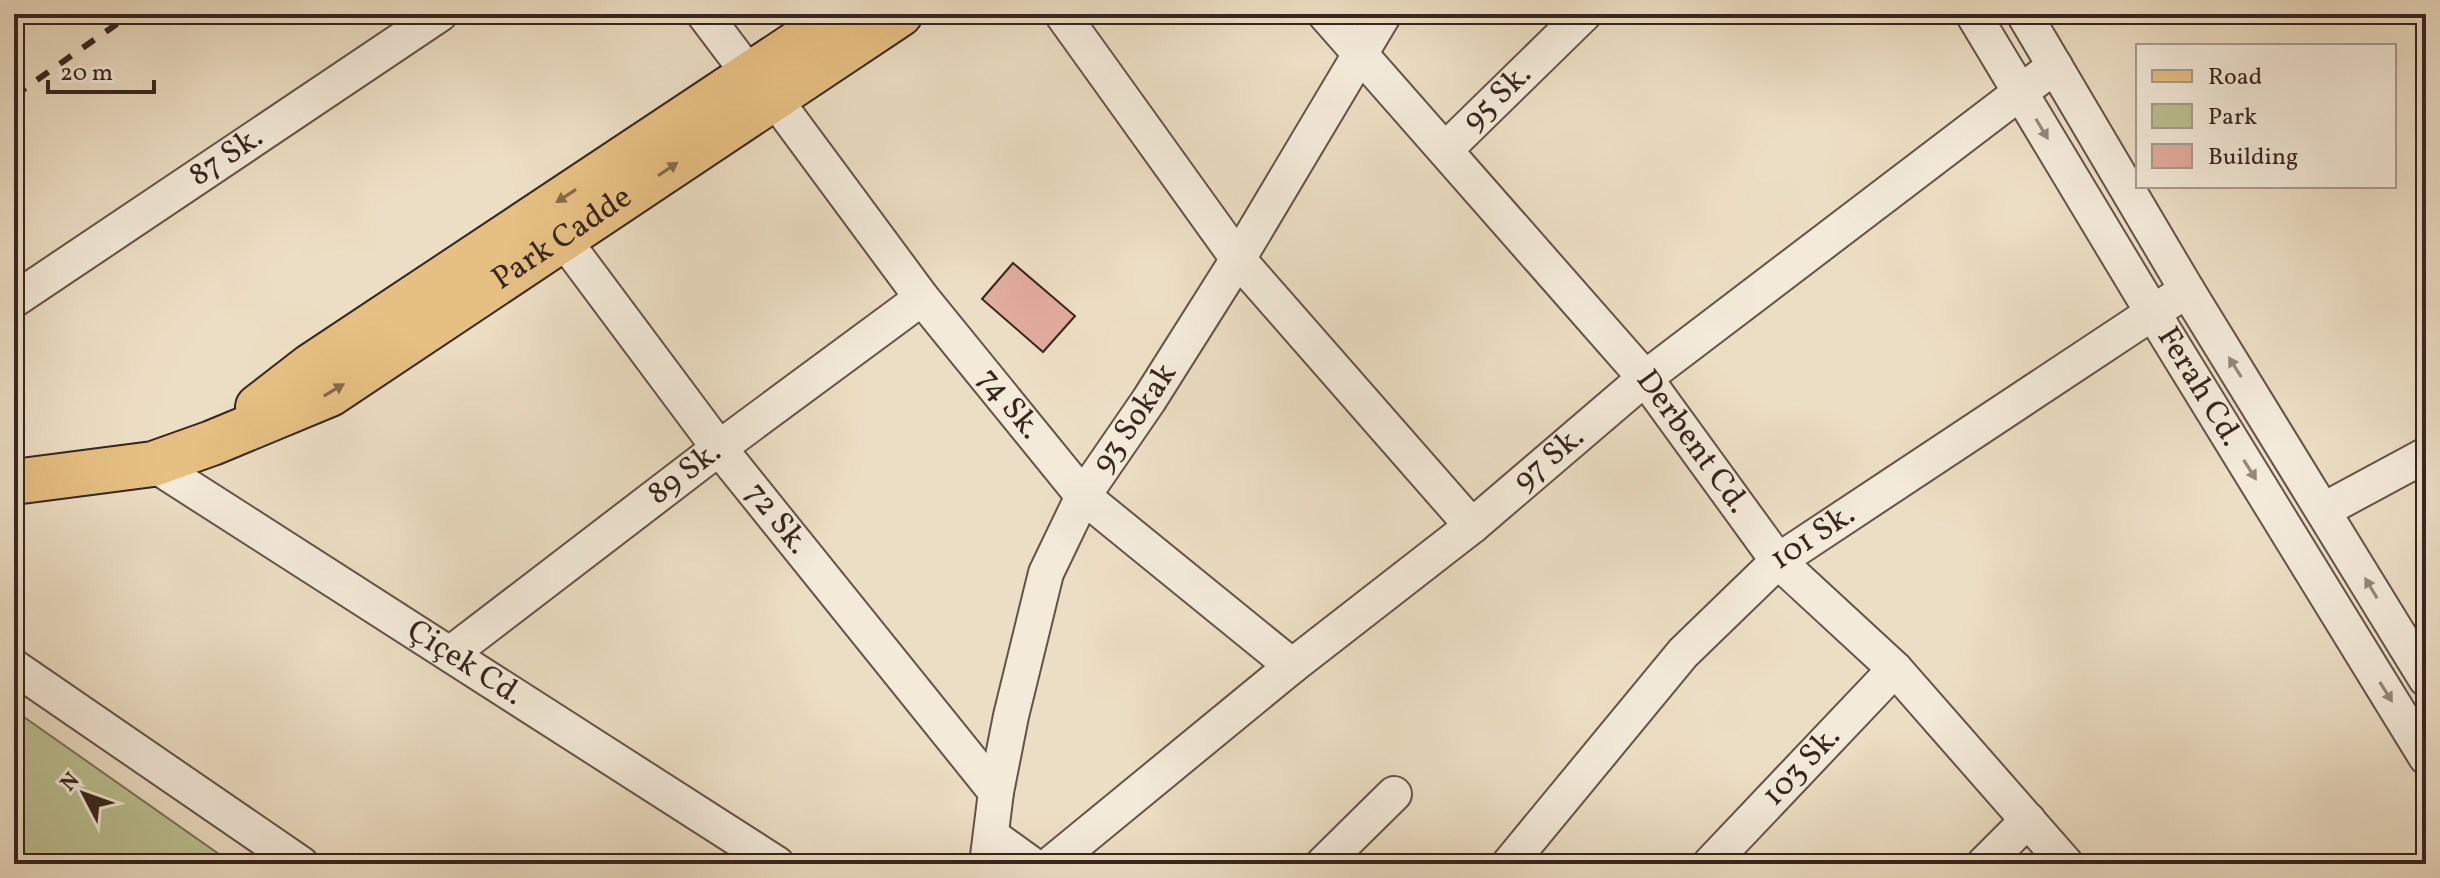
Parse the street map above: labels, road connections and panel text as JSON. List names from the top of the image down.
{
  "streets": {
    "main road": ["Park Cadde"],
    "street": [
      "95 Sk.",
      "87 Sk.",
      "Ferah Cd.",
      "74 Sk.",
      "93 Sokak",
      "Derbent Cd.",
      "97 Sk.",
      "89 Sk.",
      "72 Sk.",
      "101 Sk.",
      "Çiçek Cd.",
      "103 Sk."
    ]
  },
  "crossings": [
    ["95 Sk.", "Derbent Cd."],
    ["Park Cadde", "74 Sk."],
    ["Park Cadde", "72 Sk."],
    ["Park Cadde", "Çiçek Cd."],
    ["Ferah Cd.", "97 Sk."],
    ["Ferah Cd.", "101 Sk."],
    ["74 Sk.", "93 Sokak"],
    ["74 Sk.", "97 Sk."],
    ["74 Sk.", "89 Sk."],
    ["93 Sokak", "Derbent Cd."],
    ["93 Sokak", "72 Sk."],
    ["Derbent Cd.", "97 Sk."],
    ["Derbent Cd.", "101 Sk."],
    ["Derbent Cd.", "103 Sk."],
    ["89 Sk.", "72 Sk."],
    ["89 Sk.", "Çiçek Cd."]
  ],
  "legend": ["Road", "Park", "Building"],
  "scale_bar": "20 m",
  "north": "top left"
}
